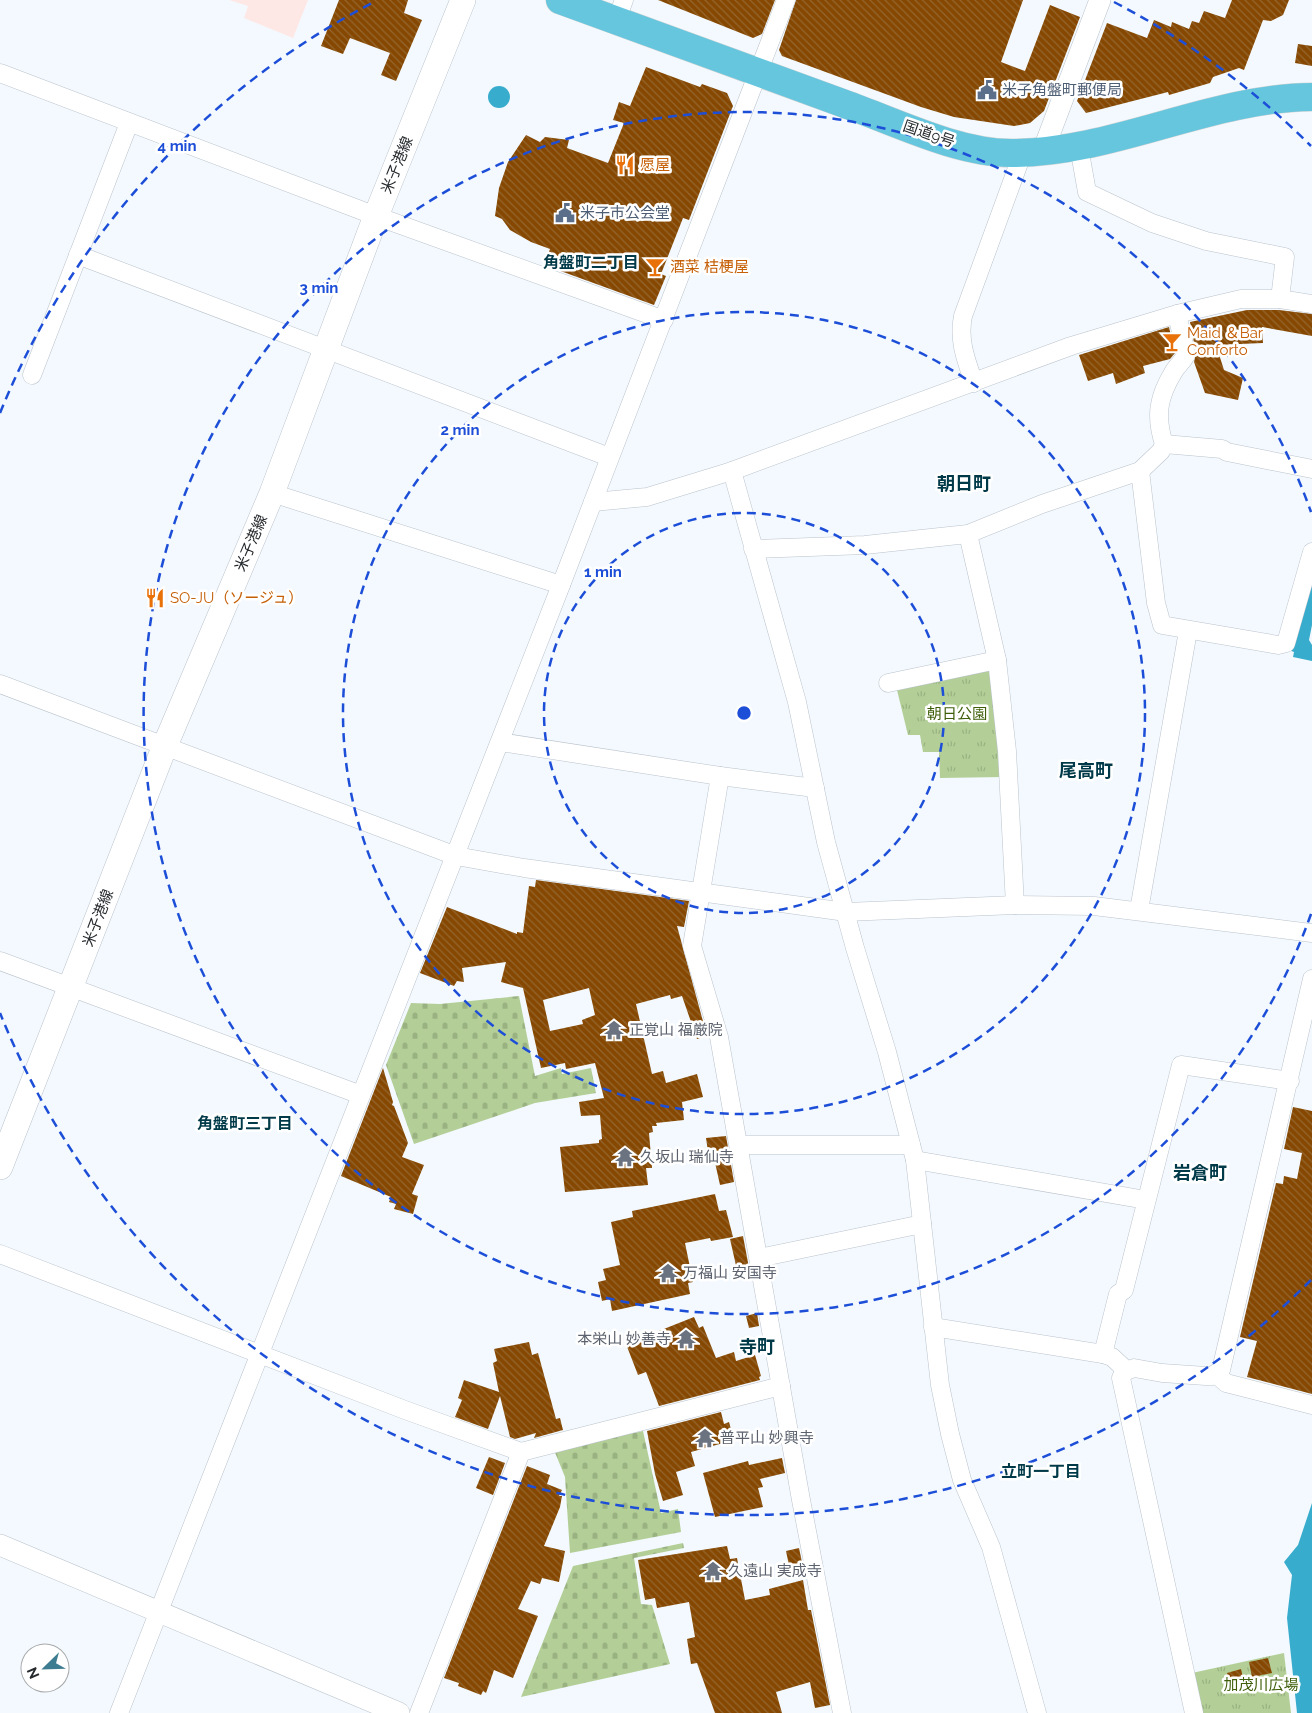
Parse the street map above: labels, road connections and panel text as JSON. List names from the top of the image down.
{
  "streets": {
    "highway": ["国道9号"],
    "main road": ["米子港線"]
  },
  "districts": [
    "角盤町二丁目",
    "朝日町",
    "尾高町",
    "角盤町三丁目",
    "岩倉町",
    "寺町",
    "立町一丁目"
  ],
  "parks": ["朝日公園", "加茂川広場"],
  "places": {
    "public building": ["米子角盤町郵便局", "米子市公会堂"],
    "restaurant": ["愿屋", "SO-JU（ソージュ）"],
    "bar": ["酒菜 桔梗屋", "Maid ＆Bar Conforto"],
    "temple": [
      "正覚山 福厳院",
      "久坂山 瑞仙寺",
      "万福山 安国寺",
      "本栄山 妙善寺",
      "普平山 妙興寺",
      "久遠山 実成寺"
    ]
  },
  "north": "bottom left",
  "rings": [
    "4 min",
    "3 min",
    "2 min",
    "1 min"
  ]
}
